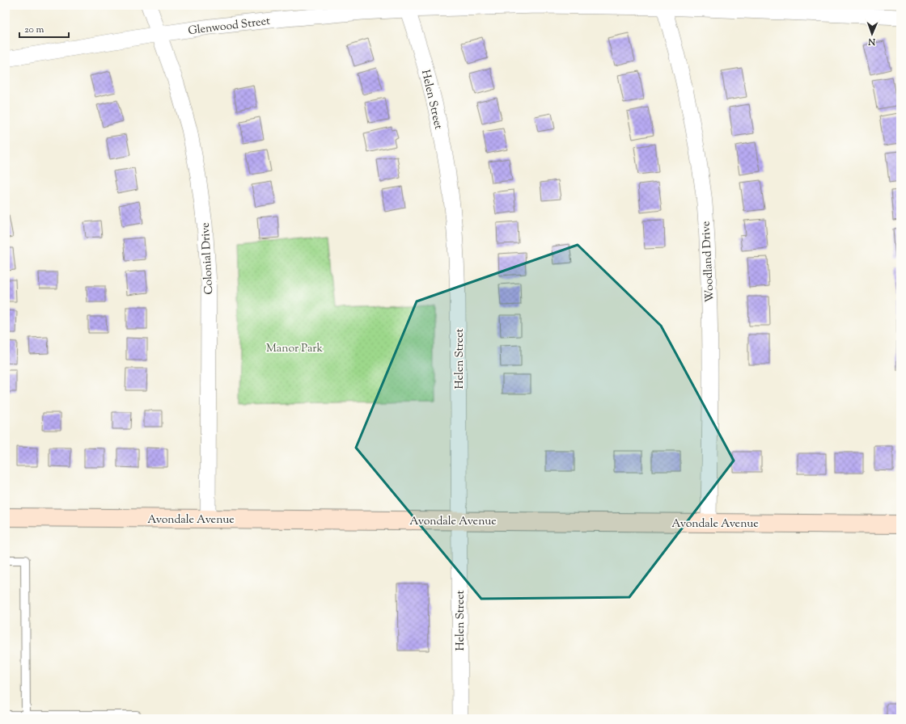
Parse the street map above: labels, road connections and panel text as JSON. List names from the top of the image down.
{
  "streets": {
    "street": [
      "Glenwood Street",
      "Helen Street",
      "Colonial Drive",
      "Woodland Drive",
      "Avondale Avenue"
    ]
  },
  "crossings": [
    ["Glenwood Street", "Helen Street"],
    ["Glenwood Street", "Colonial Drive"],
    ["Glenwood Street", "Woodland Drive"],
    ["Helen Street", "Avondale Avenue"],
    ["Colonial Drive", "Avondale Avenue"],
    ["Woodland Drive", "Avondale Avenue"]
  ],
  "parks": ["Manor Park"],
  "scale_bar": "20 m",
  "north": "bottom"
}
